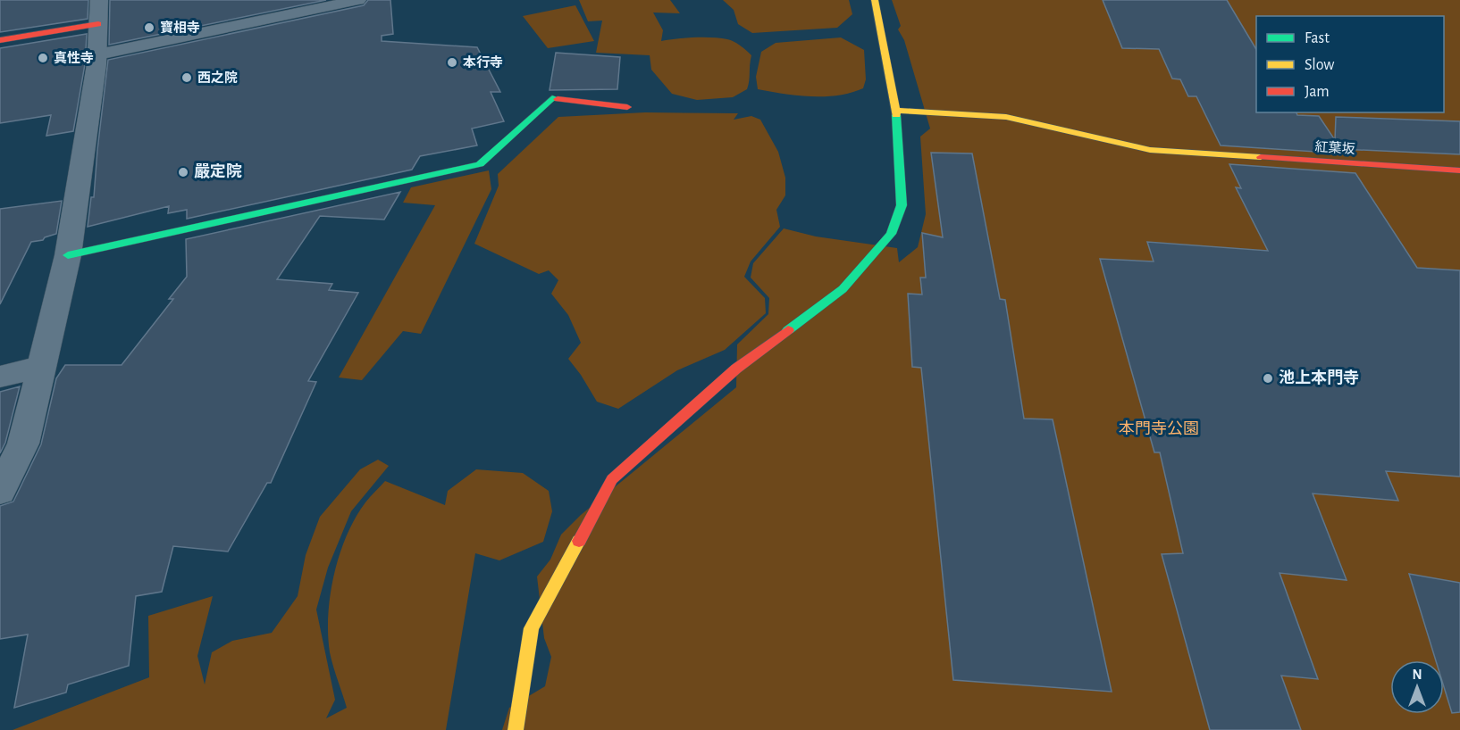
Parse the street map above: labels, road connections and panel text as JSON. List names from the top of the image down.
{
  "streets": {
    "street": ["紅葉坂"]
  },
  "parks": ["本門寺公園"],
  "places": [
    "寶相寺",
    "真性寺",
    "本行寺",
    "西之院",
    "嚴定院",
    "池上本門寺"
  ],
  "legend": ["Fast", "Slow", "Jam"],
  "north": "top"
}
